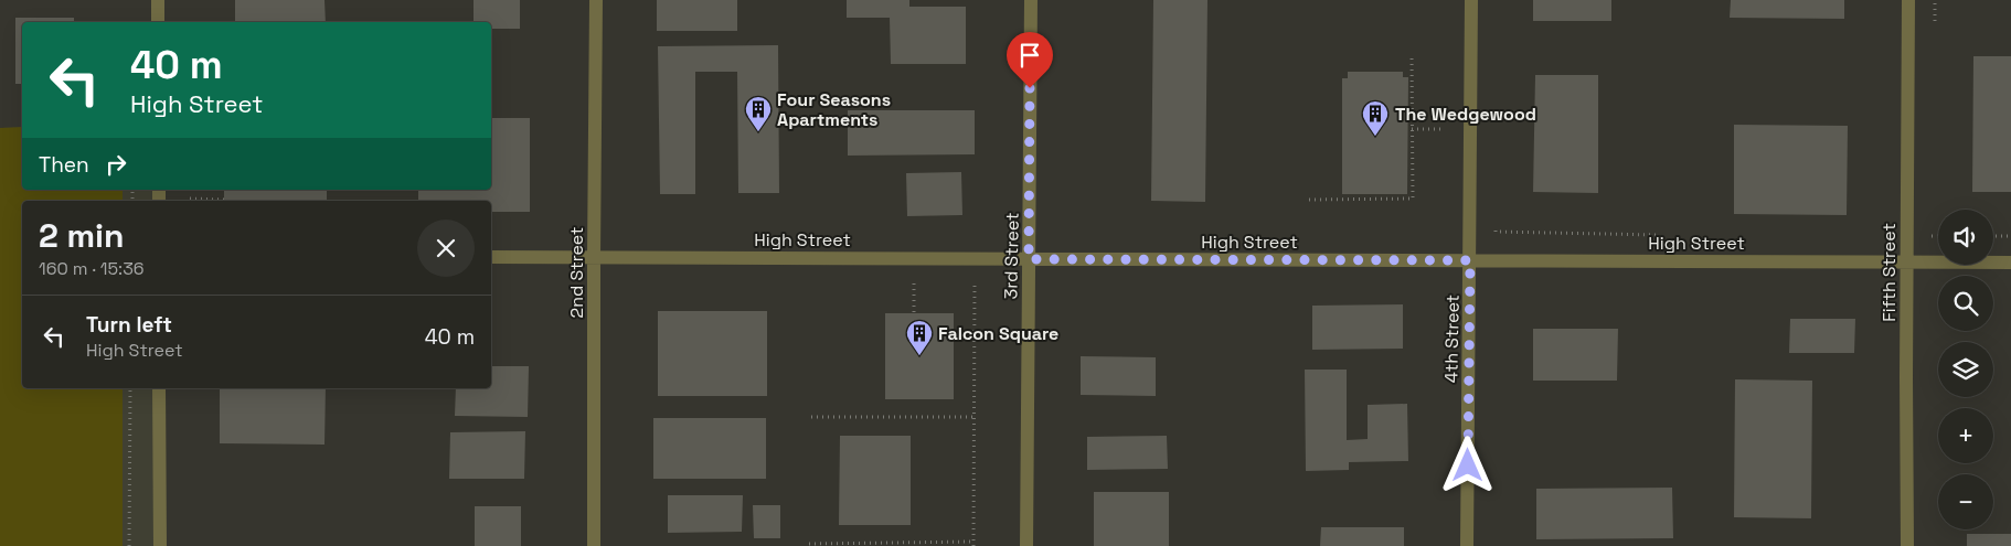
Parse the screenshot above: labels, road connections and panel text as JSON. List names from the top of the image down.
{
  "streets": {
    "street": [
      "High Street",
      "3rd Street",
      "2nd Street",
      "Fifth Street",
      "4th Street"
    ]
  },
  "crossings": [
    ["High Street", "3rd Street"],
    ["High Street", "2nd Street"],
    ["High Street", "Fifth Street"],
    ["High Street", "4th Street"]
  ],
  "places": {
    "building": ["Four Seasons Apartments", "The Wedgewood", "Falcon Square"]
  },
  "page": {
    "turn": ["40 m", "High Street"],
    "then": "Then",
    "heading": ["2 min", "160 m · 15:36"],
    "map_buttons": ["+", "−"],
    "list": [
      {
        "name": "Turn left",
        "note": "High Street",
        "value": "40 m"
      }
    ]
  }
}
